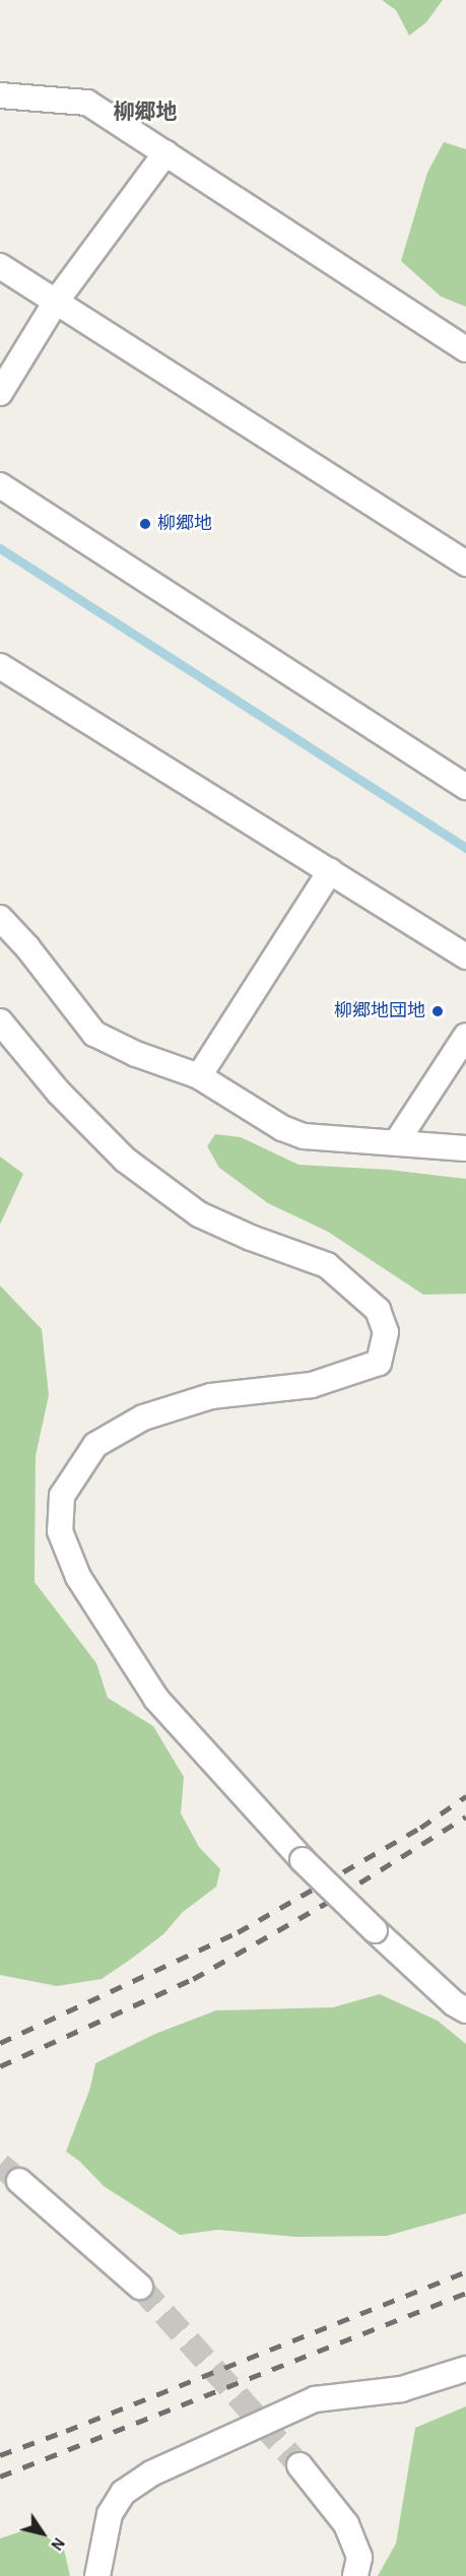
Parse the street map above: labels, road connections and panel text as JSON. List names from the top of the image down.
{
  "districts": ["柳郷地"],
  "places": ["柳郷地", "柳郷地団地"],
  "north": "bottom right"
}
